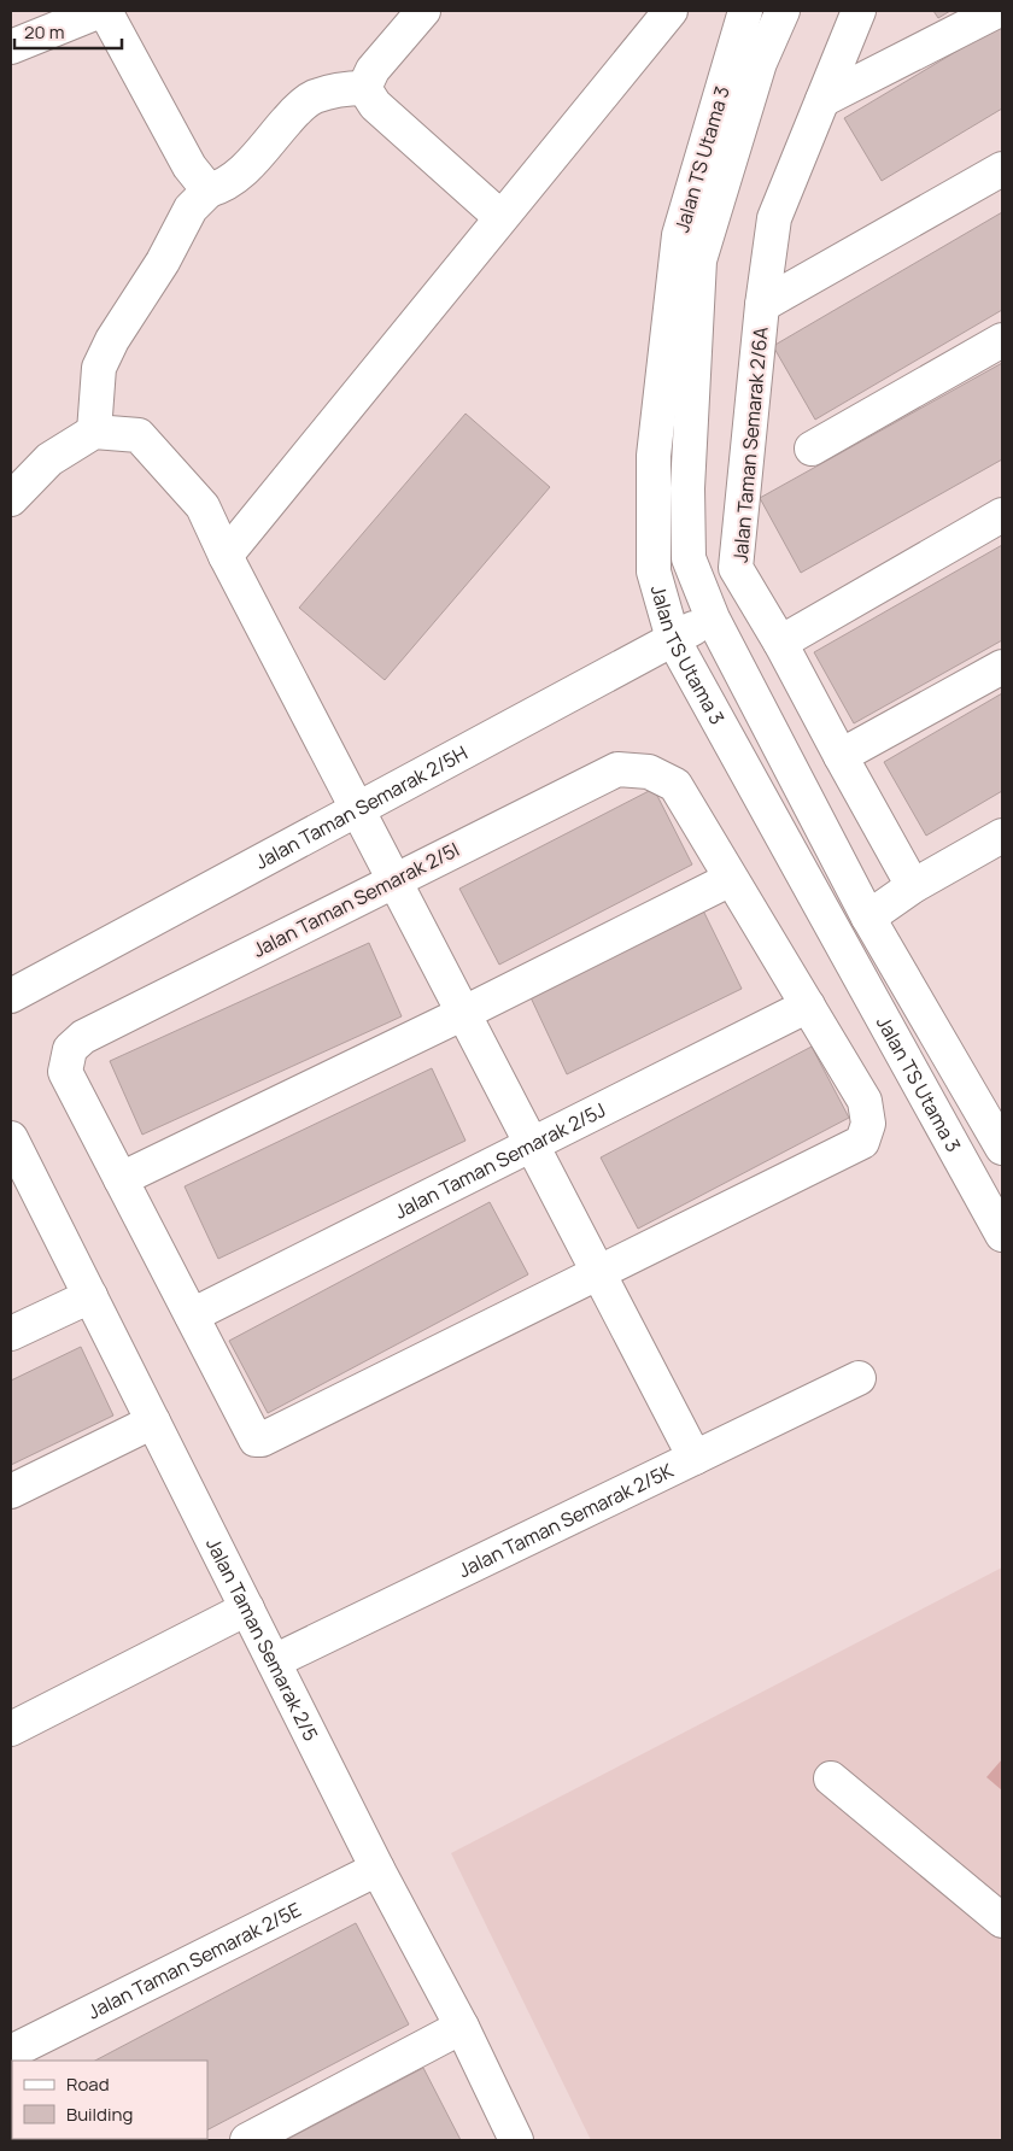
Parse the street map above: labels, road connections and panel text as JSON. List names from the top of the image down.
{
  "streets": {
    "street": [
      "Jalan TS Utama 3",
      "Jalan Taman Semarak 2/6A",
      "Jalan Taman Semarak 2/5H",
      "Jalan Taman Semarak 2/5I",
      "Jalan Taman Semarak 2/5J",
      "Jalan Taman Semarak 2/5K",
      "Jalan Taman Semarak 2/5",
      "Jalan Taman Semarak 2/5E"
    ]
  },
  "crossings": [
    ["Jalan TS Utama 3", "Jalan Taman Semarak 2/5H"],
    ["Jalan Taman Semarak 2/5K", "Jalan Taman Semarak 2/5"],
    ["Jalan Taman Semarak 2/5", "Jalan Taman Semarak 2/5E"]
  ],
  "legend": ["Road", "Building"],
  "scale_bar": "20 m"
}
